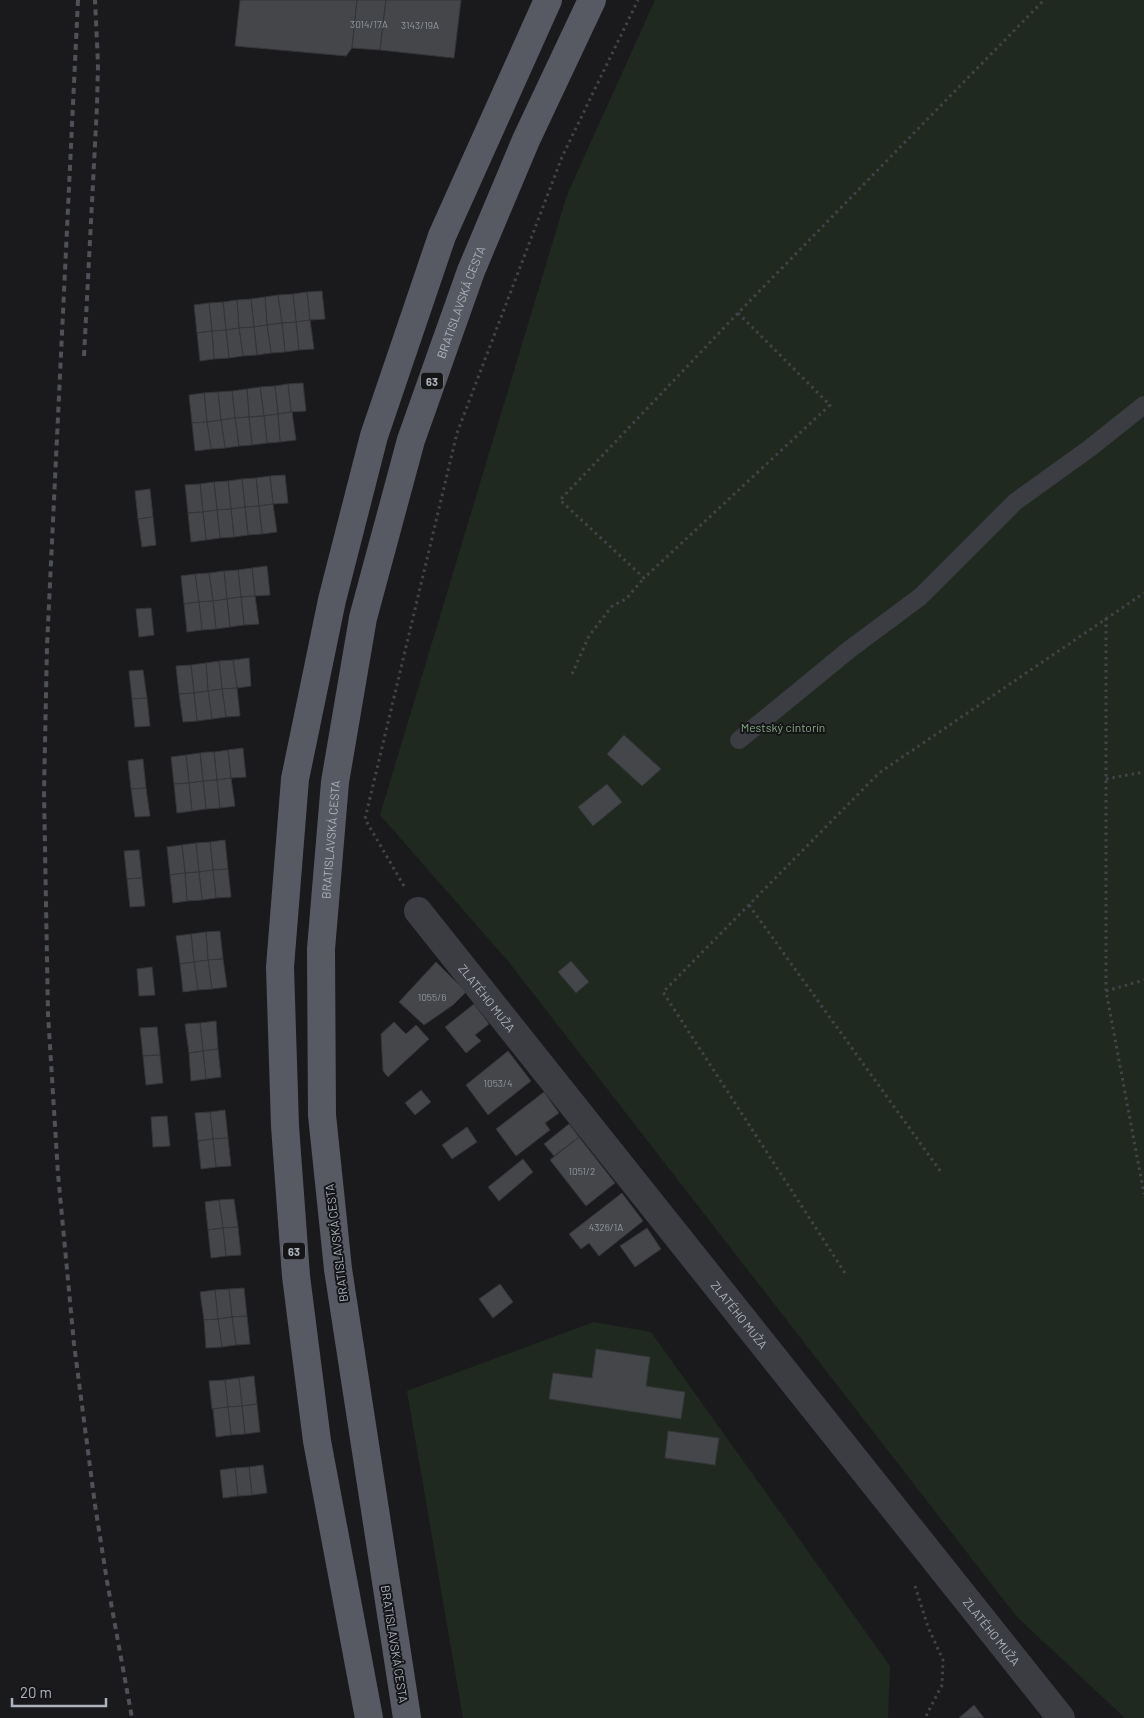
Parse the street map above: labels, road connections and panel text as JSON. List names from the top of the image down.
{
  "streets": {
    "main road": ["BRATISLAVSKÁ CESTA", "63"],
    "street": ["ZLATÉHO MUŽA"]
  },
  "parks": ["Mestský cintorín"],
  "house_numbers": [
    "3014/17A",
    "3143/19A",
    "1055/6",
    "1053/4",
    "1051/2",
    "4326/1A"
  ],
  "scale_bar": "20 m"
}
